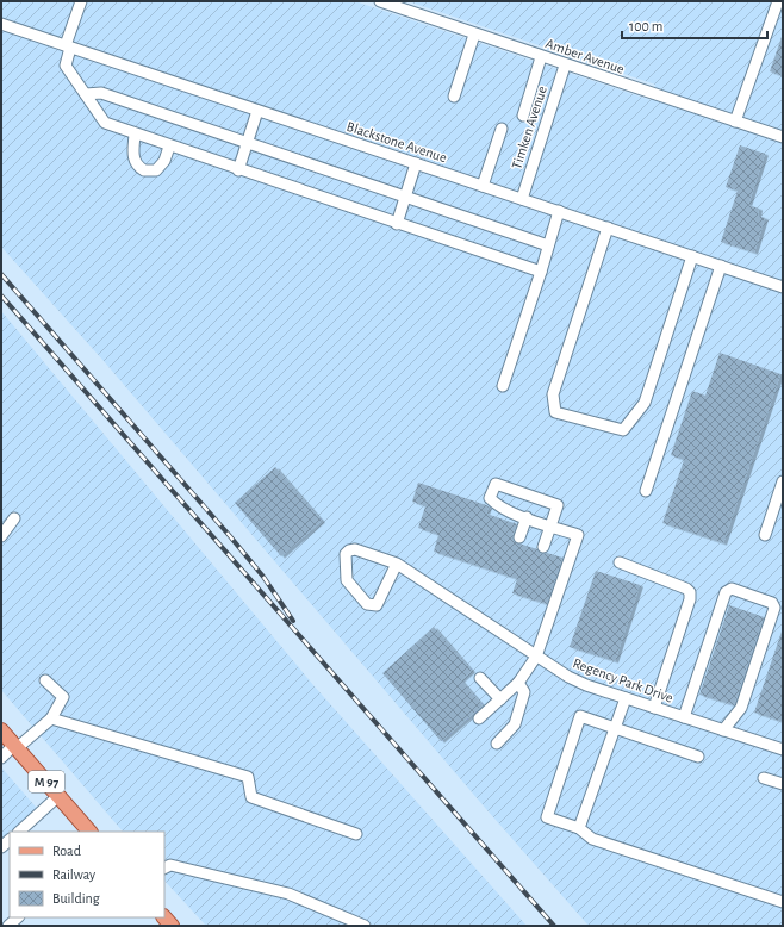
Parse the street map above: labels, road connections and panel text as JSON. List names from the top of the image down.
{
  "streets": {
    "main road": ["M 97"],
    "street": [
      "Amber Avenue",
      "Timken Avenue",
      "Blackstone Avenue",
      "Regency Park Drive"
    ]
  },
  "crossings": [
    ["Amber Avenue", "Timken Avenue"],
    ["Timken Avenue", "Blackstone Avenue"]
  ],
  "legend": ["Road", "Railway", "Building"],
  "scale_bar": "100 m"
}
